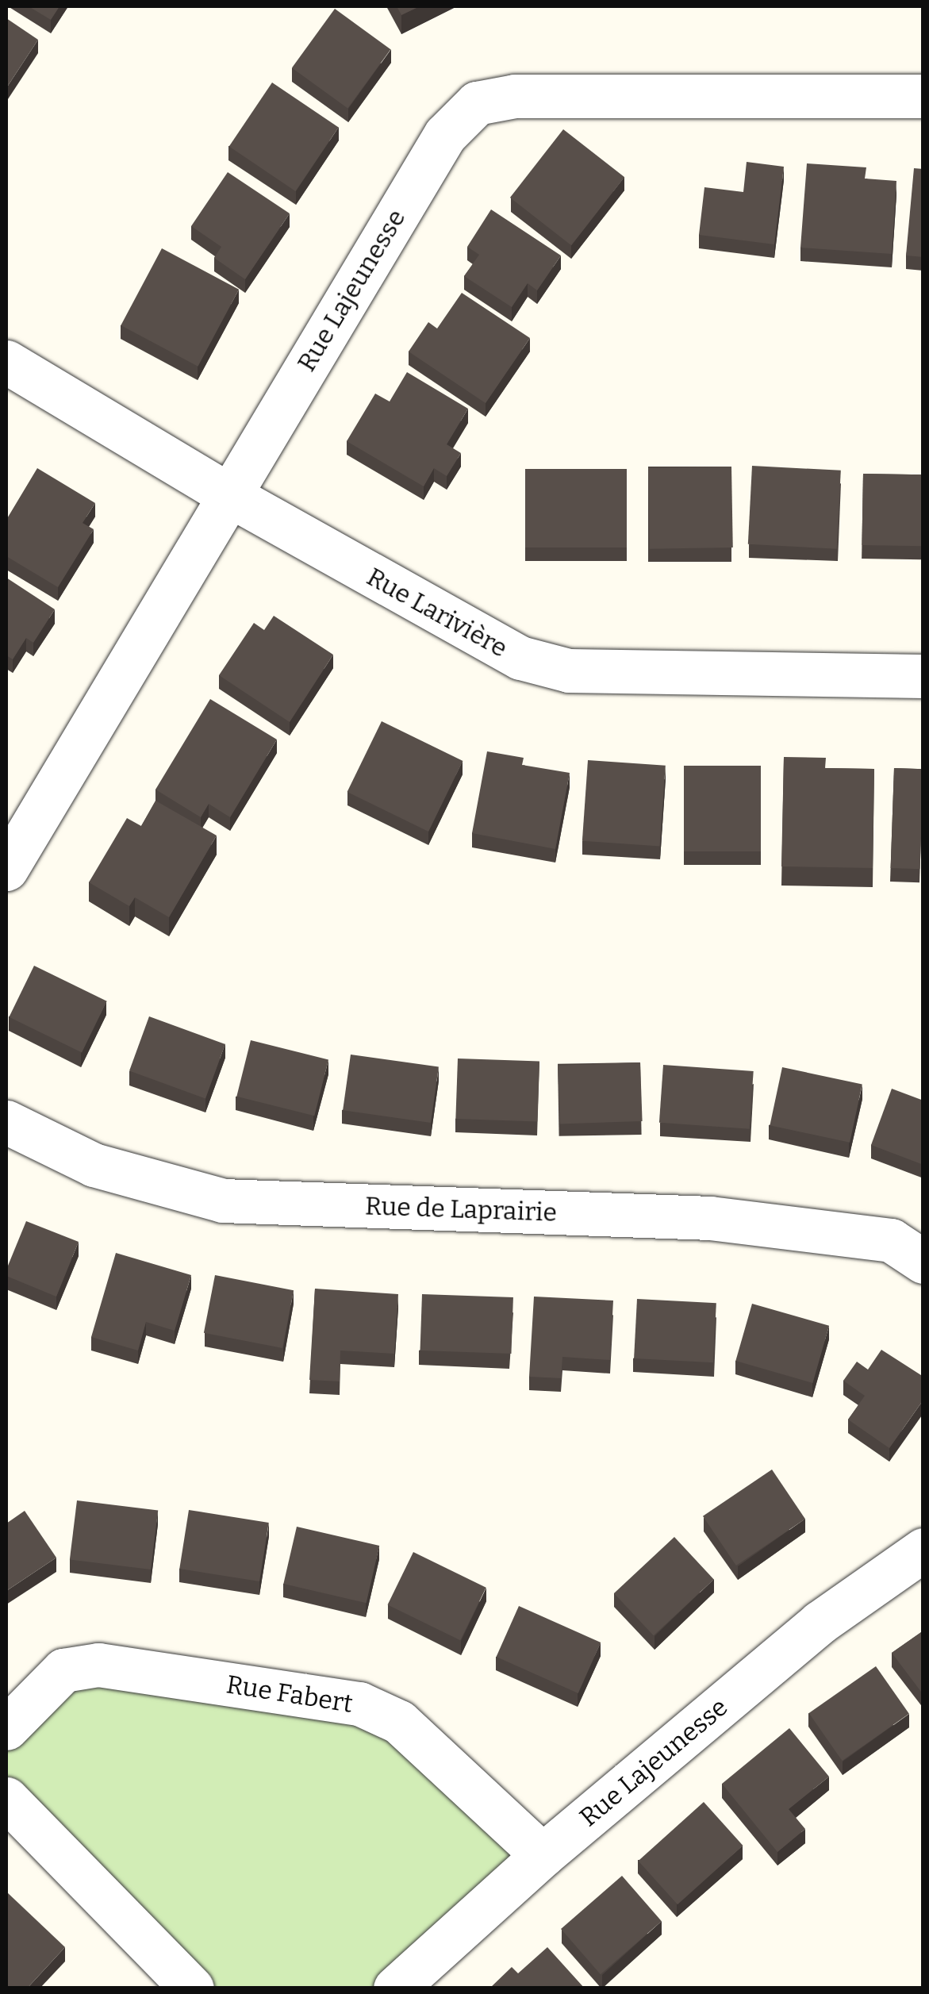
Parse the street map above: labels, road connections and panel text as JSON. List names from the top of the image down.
{
  "streets": {
    "street": [
      "Rue Lajeunesse",
      "Rue Larivière",
      "Rue de Laprairie",
      "Rue Fabert"
    ]
  },
  "crossings": [
    ["Rue Lajeunesse", "Rue Larivière"],
    ["Rue Lajeunesse", "Rue Fabert"]
  ]
}
